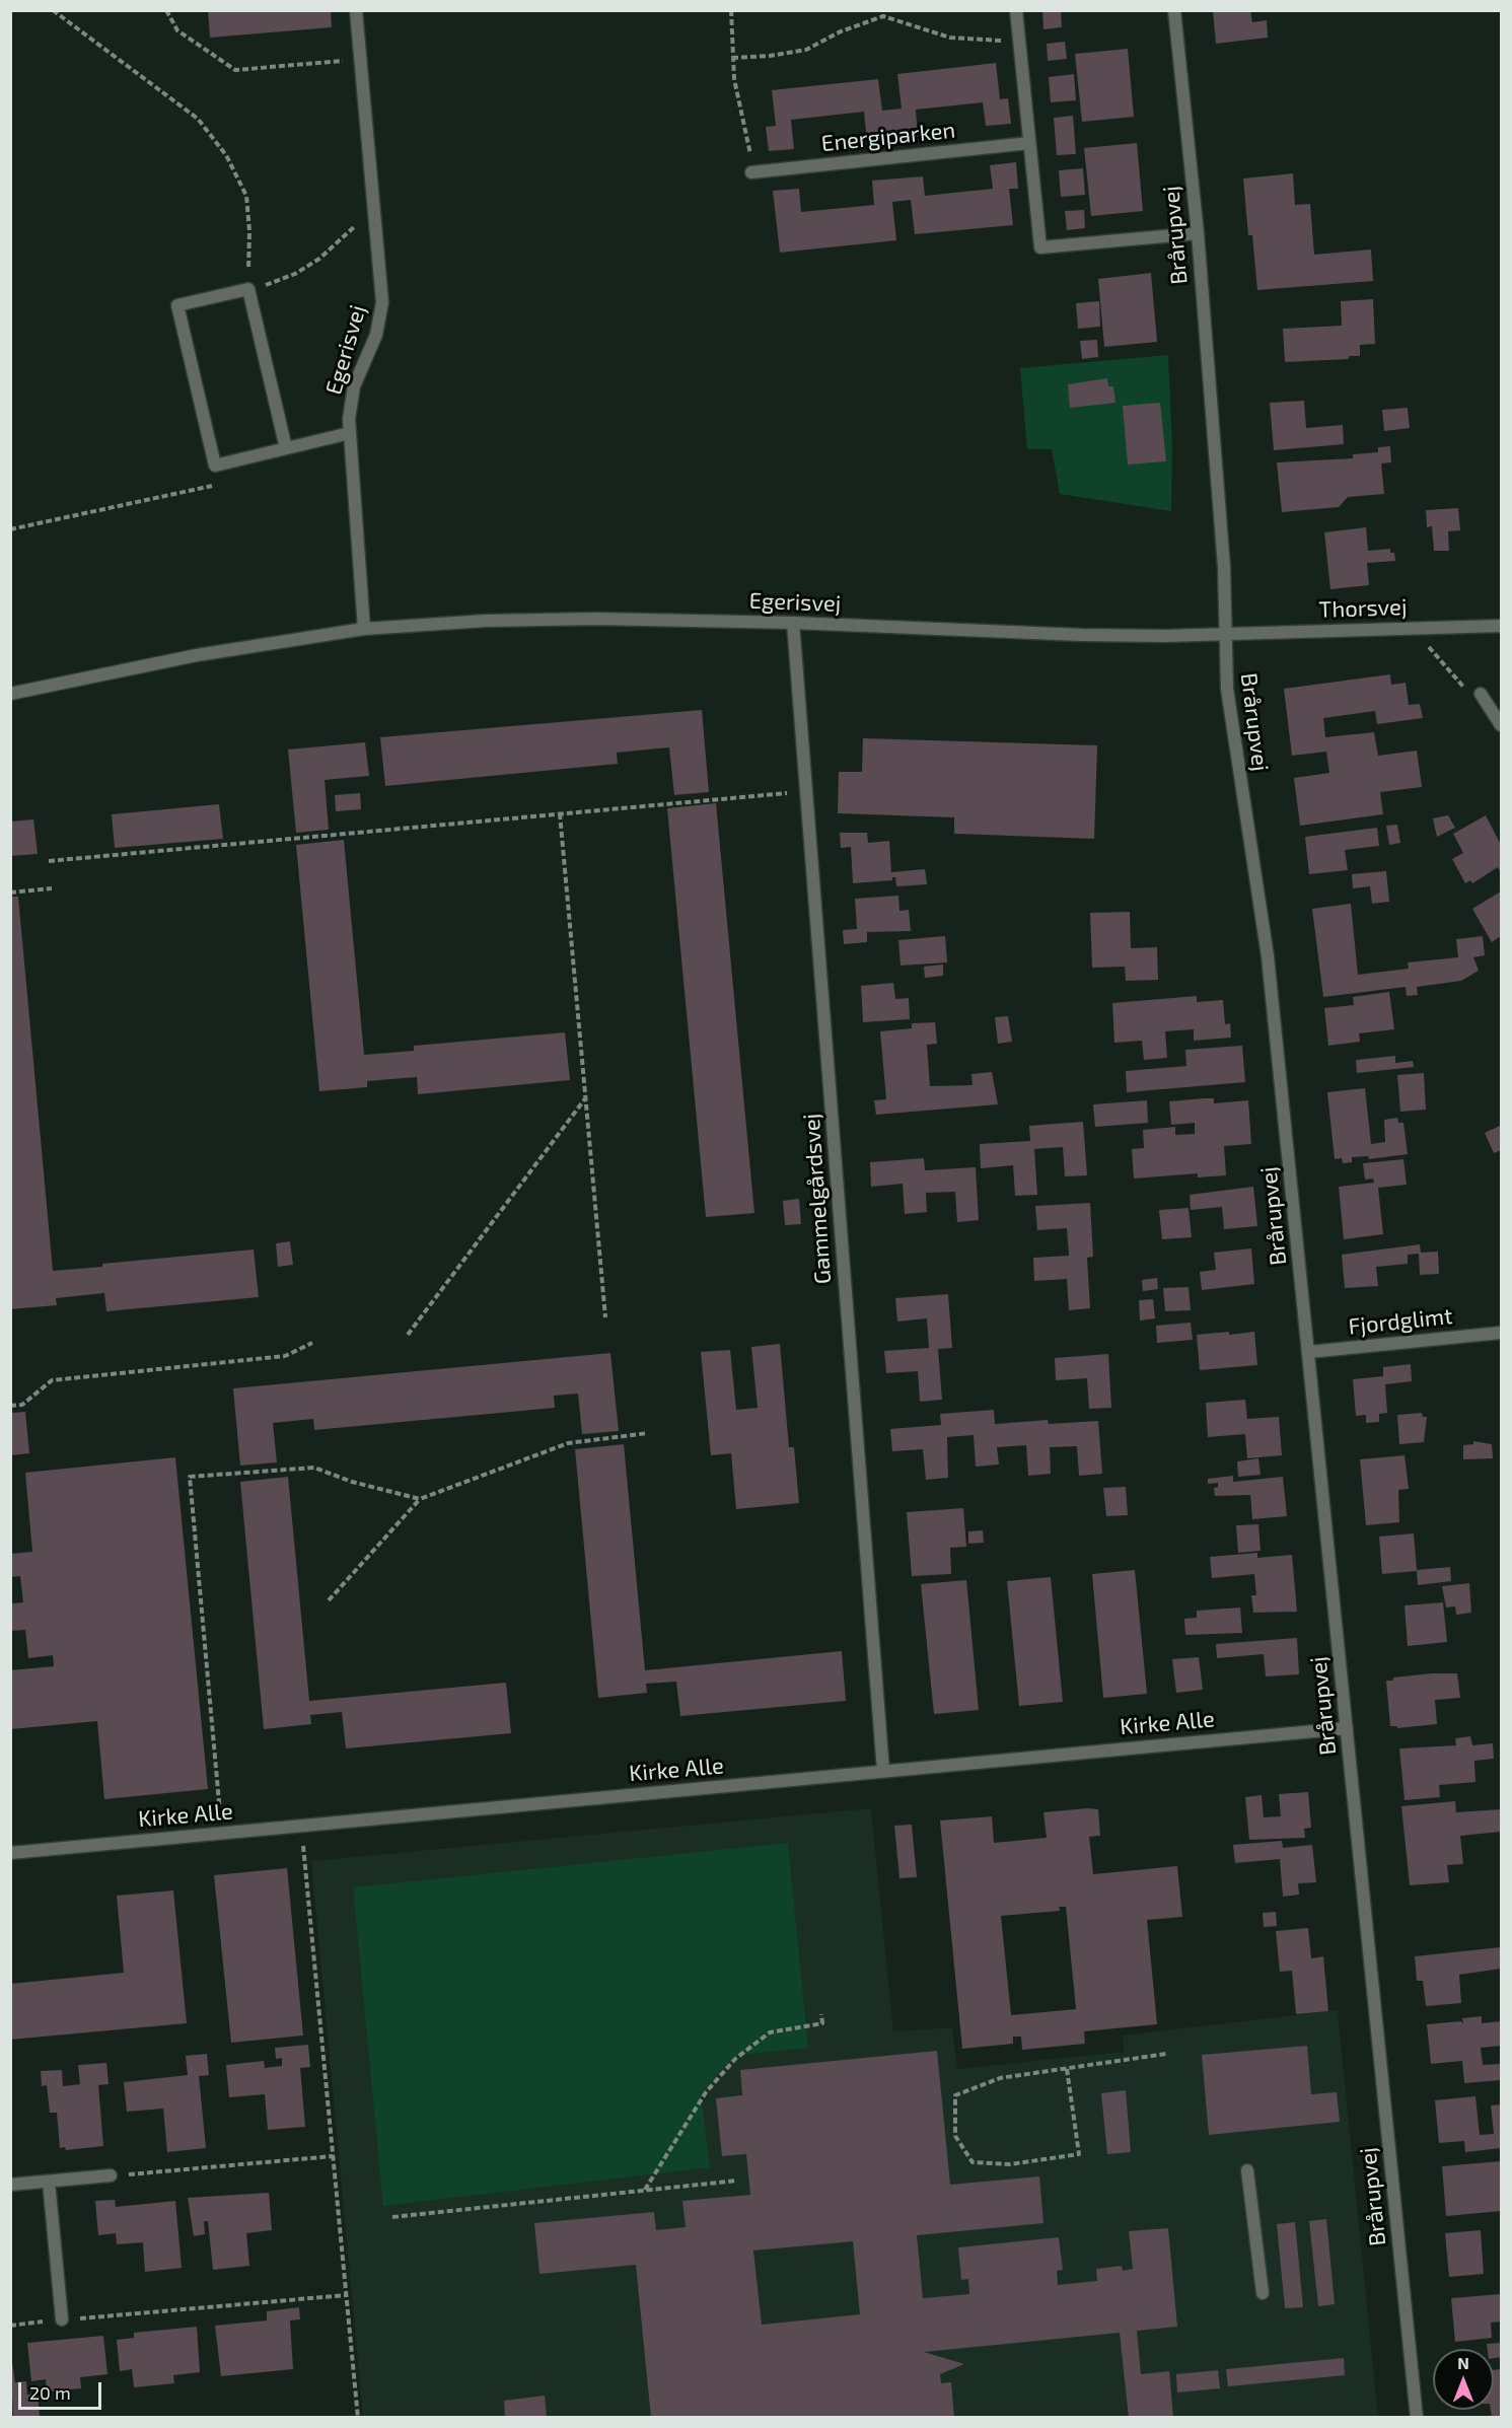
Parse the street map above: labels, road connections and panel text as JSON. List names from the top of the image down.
{
  "streets": {
    "street": [
      "Energiparken",
      "Brårupvej",
      "Egerisvej",
      "Thorsvej",
      "Gammelgårdsvej",
      "Fjordglimt",
      "Kirke Alle"
    ]
  },
  "crossings": [
    ["Brårupvej", "Egerisvej"],
    ["Brårupvej", "Thorsvej"],
    ["Brårupvej", "Fjordglimt"],
    ["Brårupvej", "Kirke Alle"],
    ["Egerisvej", "Thorsvej"],
    ["Egerisvej", "Gammelgårdsvej"],
    ["Gammelgårdsvej", "Kirke Alle"]
  ],
  "scale_bar": "20 m",
  "north": "top"
}
